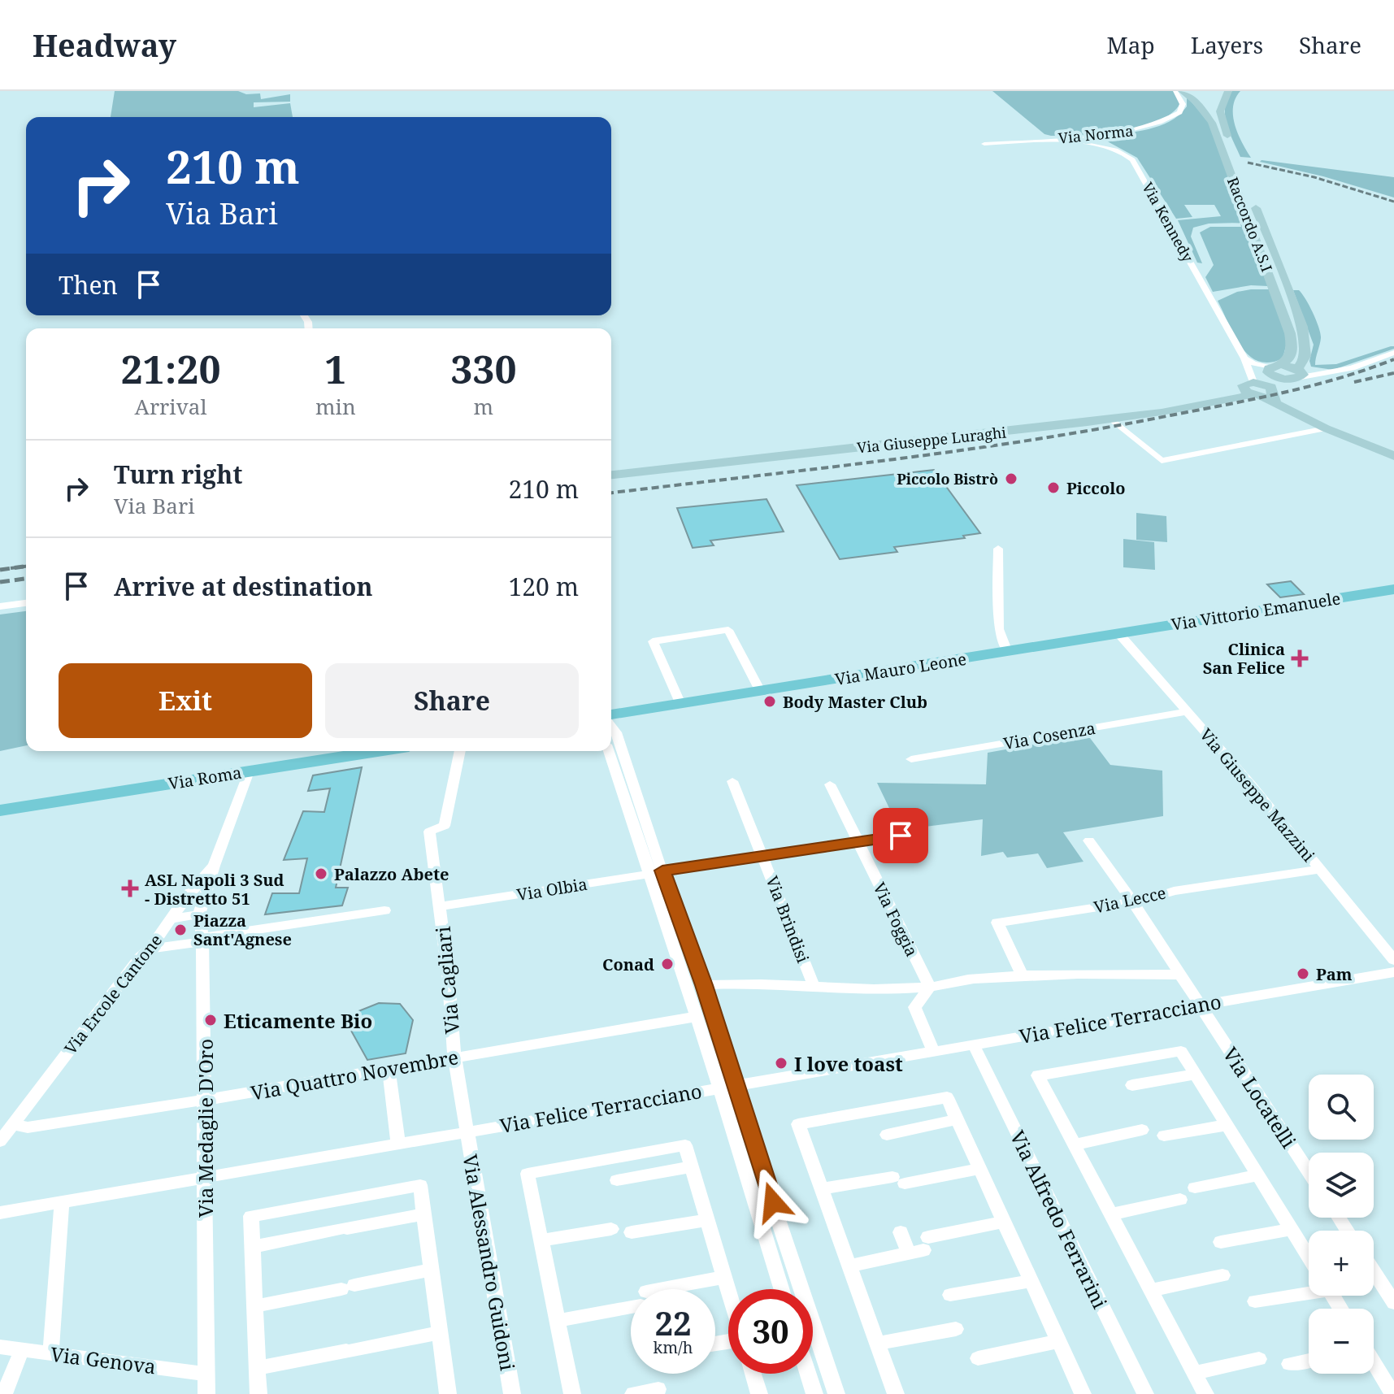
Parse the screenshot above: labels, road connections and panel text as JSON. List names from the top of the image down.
{
  "streets": {
    "main road": ["Via Vittorio Emanuele", "Via Mauro Leone", "Via Roma"],
    "street": [
      "Via Norma",
      "Via Kennedy",
      "Raccordo A.S.I",
      "Via Giuseppe Luraghi",
      "Via Cosenza",
      "Via Giuseppe Mazzini",
      "Via Olbia",
      "Via Lecce",
      "Via Brindisi",
      "Via Foggia",
      "Via Cagliari",
      "Via Ercole Cantone",
      "Via Felice Terracciano",
      "Via Quattro Novembre",
      "Via Locatelli",
      "Via Medaglie D'Oro",
      "Via Alfredo Ferrarini",
      "Via Alessandro Guidoni",
      "Via Genova"
    ]
  },
  "crossings": [
    ["Via Norma", "Via Kennedy"],
    ["Via Kennedy", "Via Giuseppe Luraghi"],
    ["Via Vittorio Emanuele", "Via Mauro Leone"],
    ["Via Vittorio Emanuele", "Via Giuseppe Mazzini"],
    ["Via Mauro Leone", "Via Giuseppe Mazzini"],
    ["Via Cosenza", "Via Giuseppe Mazzini"],
    ["Via Roma", "Via Ercole Cantone"],
    ["Via Giuseppe Mazzini", "Via Lecce"],
    ["Via Olbia", "Via Brindisi"],
    ["Via Olbia", "Via Foggia"],
    ["Via Olbia", "Via Cagliari"],
    ["Via Lecce", "Via Locatelli"],
    ["Via Cagliari", "Via Felice Terracciano"],
    ["Via Cagliari", "Via Quattro Novembre"],
    ["Via Cagliari", "Via Alessandro Guidoni"],
    ["Via Ercole Cantone", "Via Quattro Novembre"],
    ["Via Ercole Cantone", "Via Medaglie D'Oro"],
    ["Via Felice Terracciano", "Via Locatelli"],
    ["Via Felice Terracciano", "Via Medaglie D'Oro"],
    ["Via Felice Terracciano", "Via Alfredo Ferrarini"],
    ["Via Felice Terracciano", "Via Alessandro Guidoni"],
    ["Via Quattro Novembre", "Via Medaglie D'Oro"],
    ["Via Medaglie D'Oro", "Via Genova"]
  ],
  "places": {
    "other": [
      "Piccolo Bistrò",
      "Piccolo",
      "Body Master Club",
      "Palazzo Abete",
      "Piazza Sant'Agnese",
      "Conad",
      "Pam",
      "Eticamente Bio",
      "I love toast"
    ],
    "health": ["Clinica San Felice", "ASL Napoli 3 Sud - Distretto 51"]
  },
  "page": {
    "header": "Headway",
    "nav": ["Map", "Layers", "Share"],
    "turn": ["210 m", "Via Bari"],
    "then": "Then",
    "eta": [
      "21:20",
      "Arrival",
      "1",
      "min",
      "330",
      "m"
    ],
    "list": [
      {
        "name": "Turn right",
        "note": "Via Bari",
        "value": "210 m"
      },
      {
        "name": "Arrive at destination",
        "value": "120 m"
      }
    ],
    "buttons": ["Exit", "Share"],
    "map_buttons": ["+", "−"],
    "speed": "22 km/h",
    "limit": "30"
  }
}
